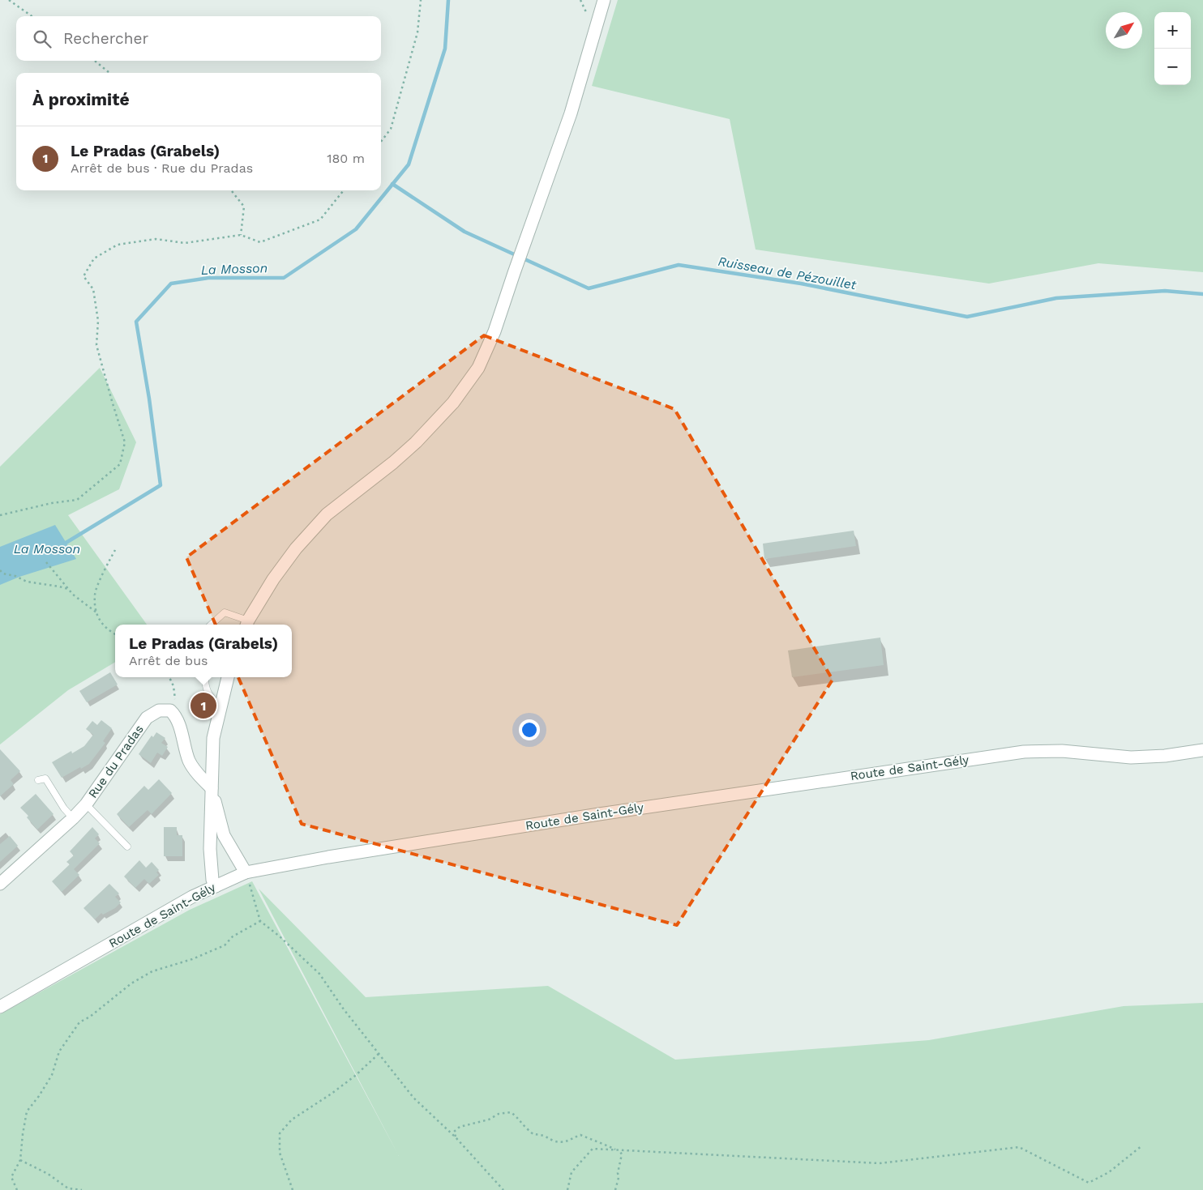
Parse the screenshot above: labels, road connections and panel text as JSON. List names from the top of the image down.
{
  "streets": {
    "street": ["Rue du Pradas", "Route de Saint-Gély"]
  },
  "water": ["La Mosson", "Ruisseau de Pézouillet"],
  "north": "top right",
  "page": {
    "map_buttons": ["+", "−"],
    "search": "Rechercher",
    "heading": "À proximité",
    "list": [
      {
        "mark": "1",
        "name": "Le Pradas (Grabels)",
        "note": "Arrêt de bus · Rue du Pradas",
        "value": "180 m"
      }
    ],
    "popup": ["Le Pradas (Grabels)", "Arrêt de bus"],
    "pins": "1"
  }
}
